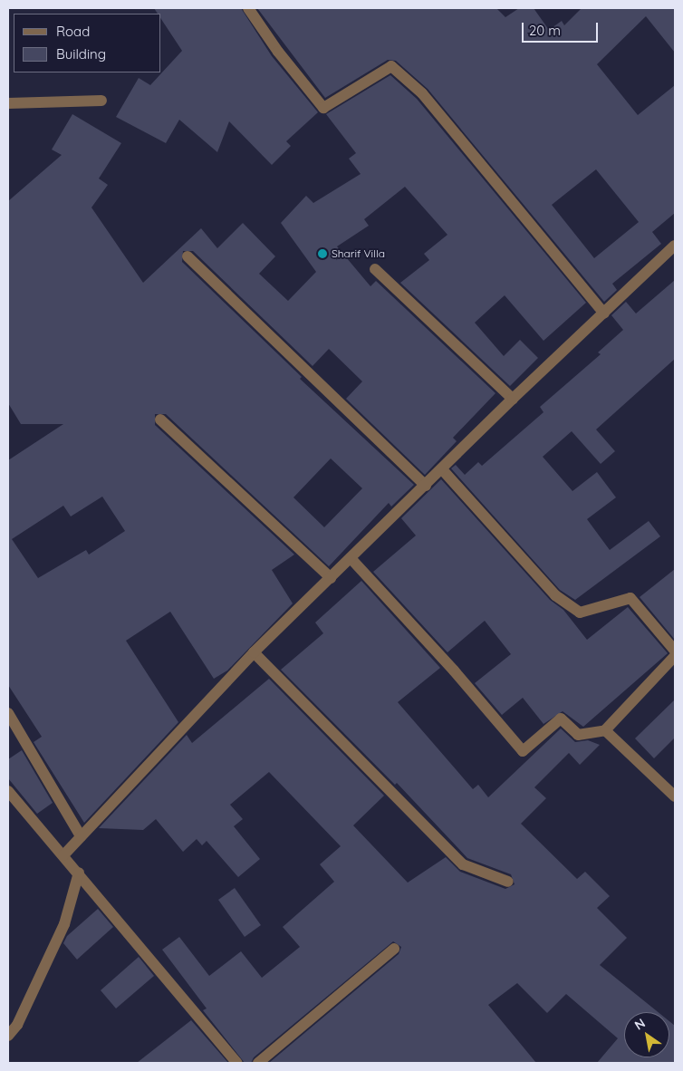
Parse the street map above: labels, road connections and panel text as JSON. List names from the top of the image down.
{
  "places": ["Sharif Villa"],
  "legend": ["Road", "Building"],
  "scale_bar": "20 m",
  "north": "top left"
}
